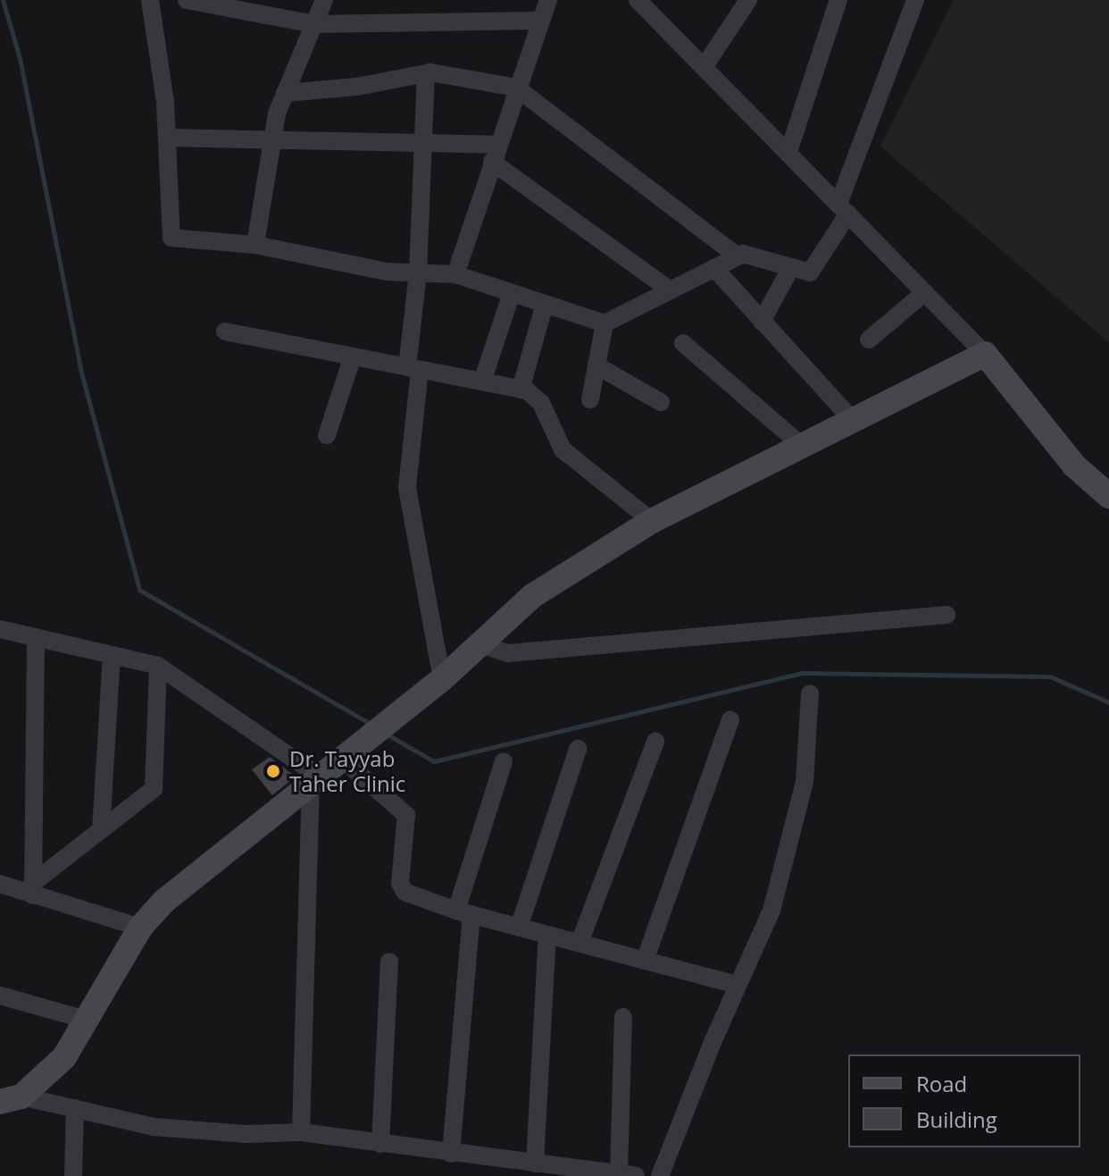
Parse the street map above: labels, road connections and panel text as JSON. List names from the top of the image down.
{
  "places": ["Dr. Tayyab Taher Clinic"],
  "legend": ["Road", "Building"]
}
